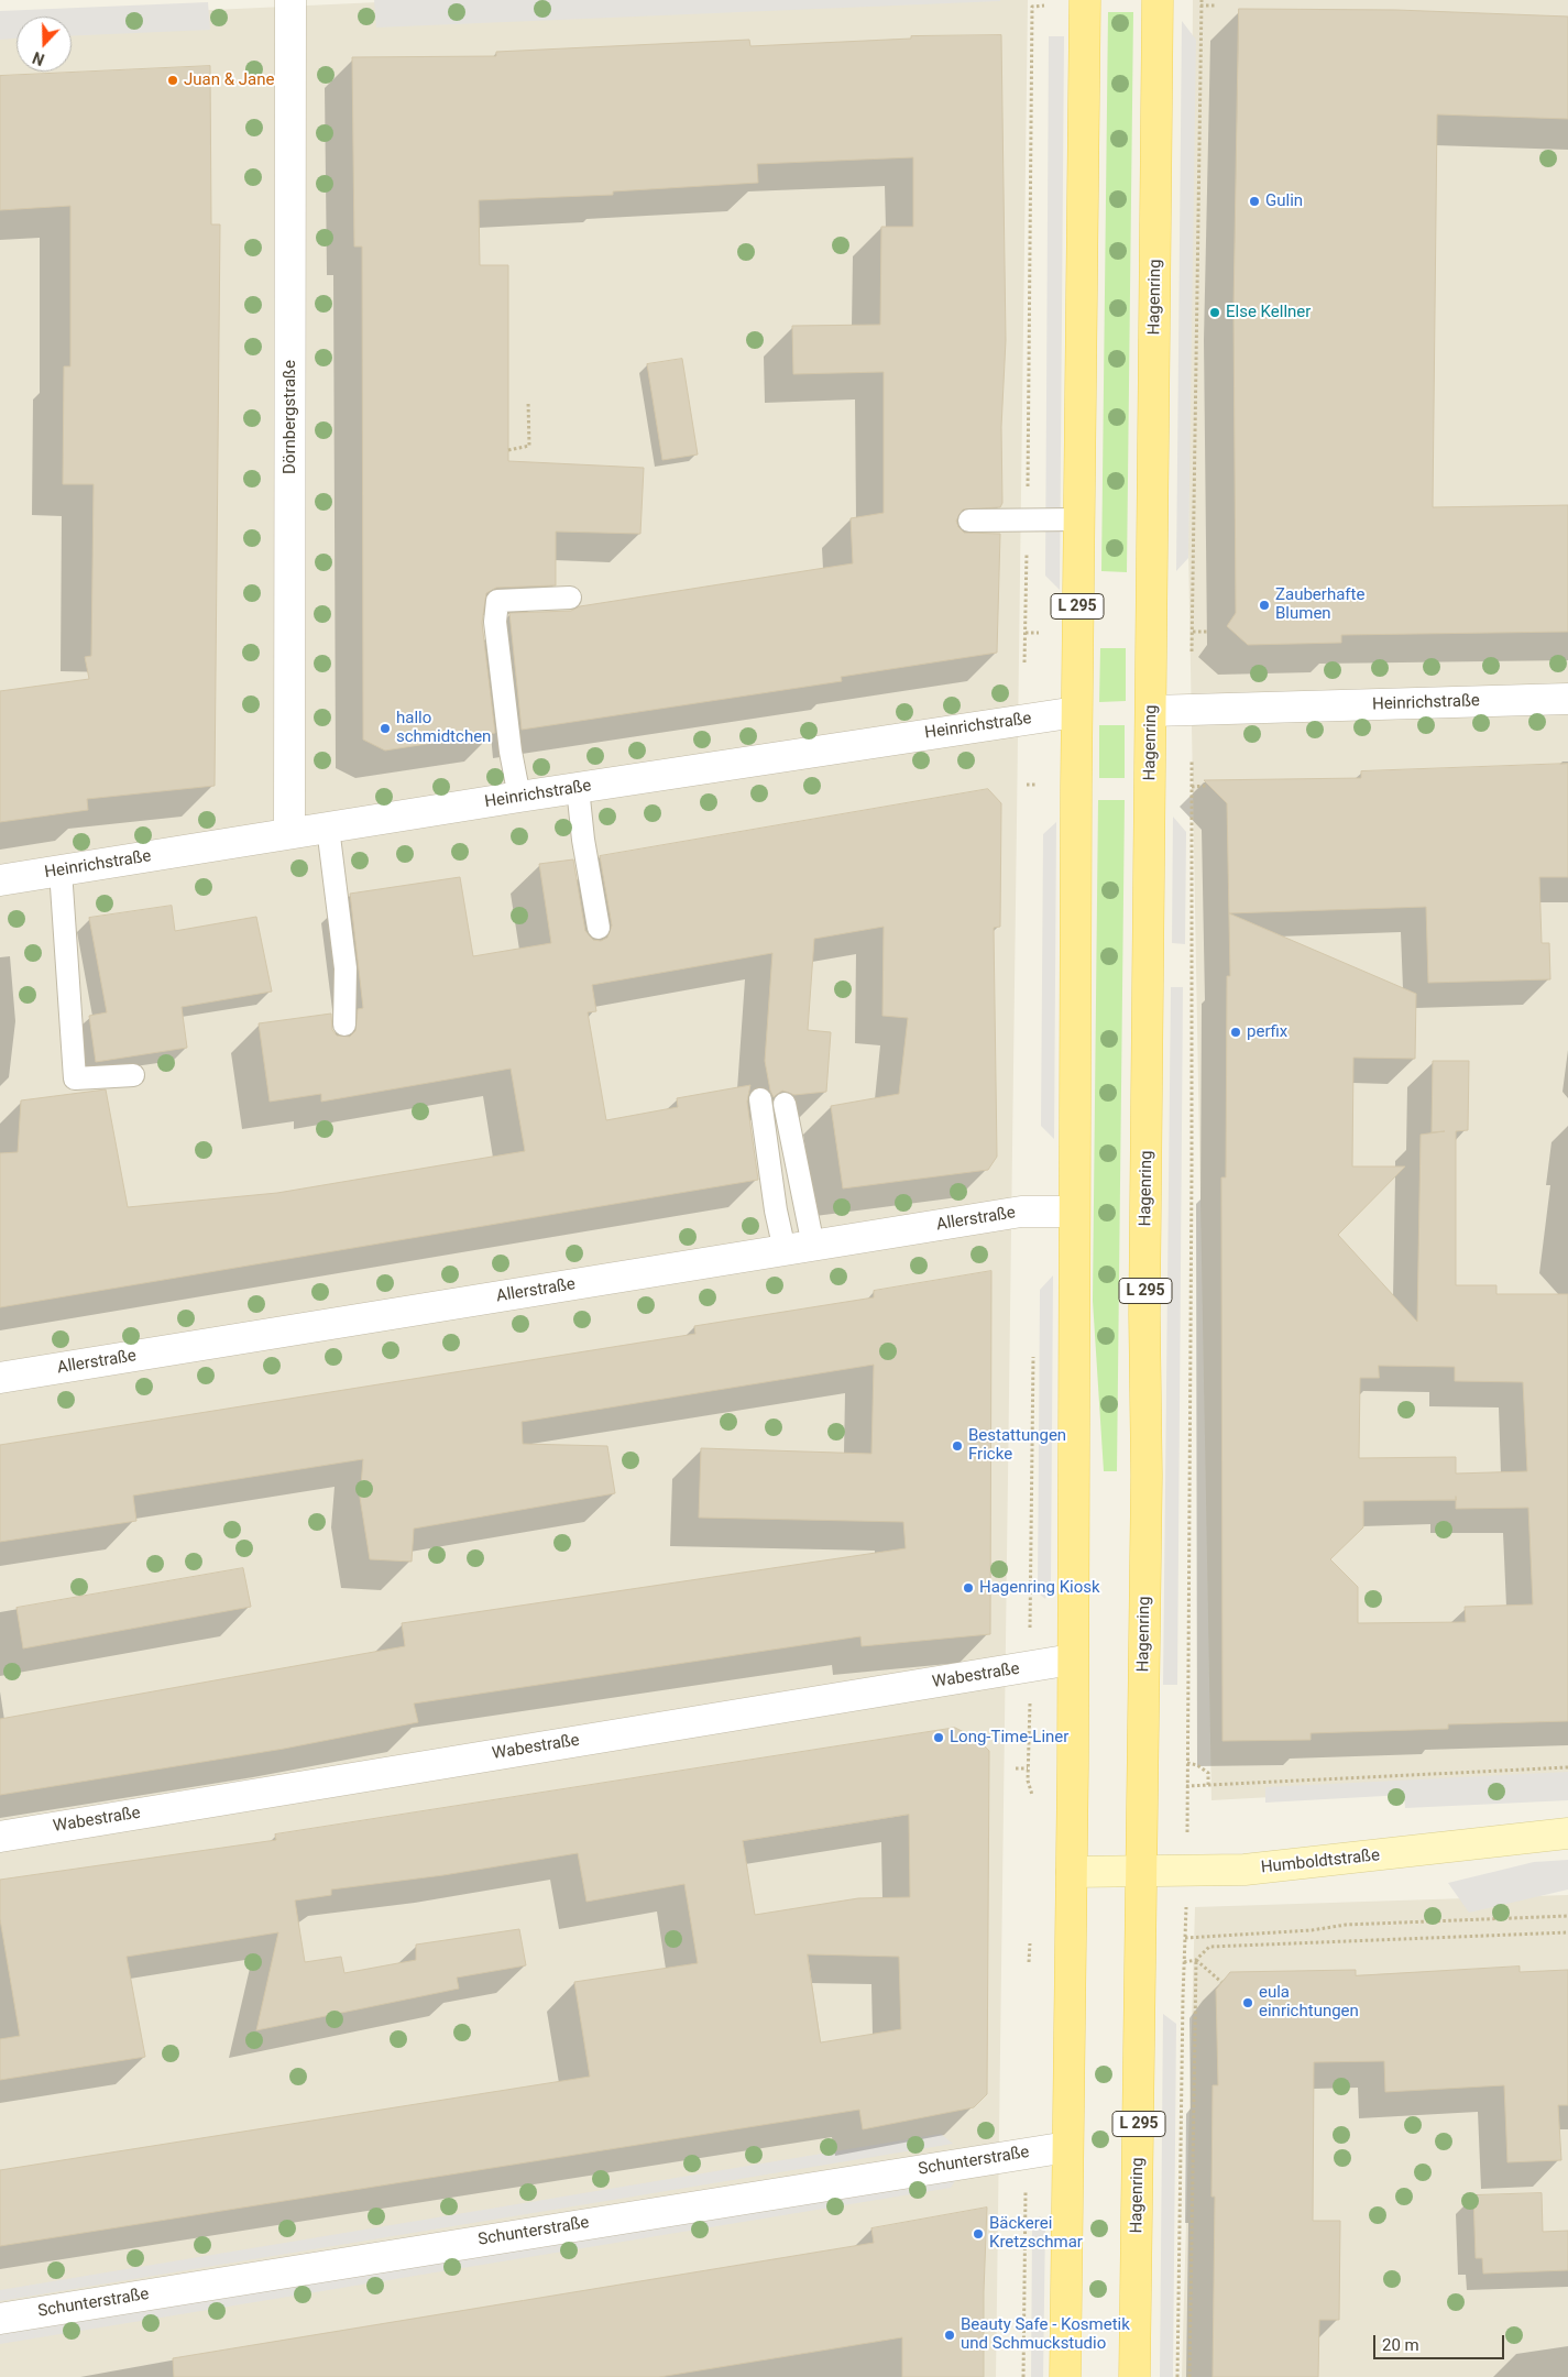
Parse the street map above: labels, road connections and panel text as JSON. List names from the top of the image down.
{
  "streets": {
    "main road": ["Hagenring", "L 295", "Humboldtstraße"],
    "street": [
      "Dörnbergstraße",
      "Heinrichstraße",
      "Allerstraße",
      "Wabestraße",
      "Schunterstraße"
    ]
  },
  "crossings": [
    ["Hagenring", "Heinrichstraße"],
    ["Hagenring", "Humboldtstraße"],
    ["Dörnbergstraße", "Heinrichstraße"],
    ["L 295", "Heinrichstraße"],
    ["L 295", "Allerstraße"],
    ["L 295", "Wabestraße"],
    ["L 295", "Humboldtstraße"],
    ["L 295", "Schunterstraße"]
  ],
  "places": [
    "Juan & Jane",
    "Gulin",
    "Else Kellner",
    "Zauberhafte Blumen",
    "hallo schmidtchen",
    "perfix",
    "Bestattungen Fricke",
    "Hagenring Kiosk",
    "Long-Time-Liner",
    "eula einrichtungen",
    "Bäckerei Kretzschmar",
    "Beauty Safe - Kosmetik und Schmuckstudio"
  ],
  "scale_bar": "20 m",
  "north": "bottom"
}
